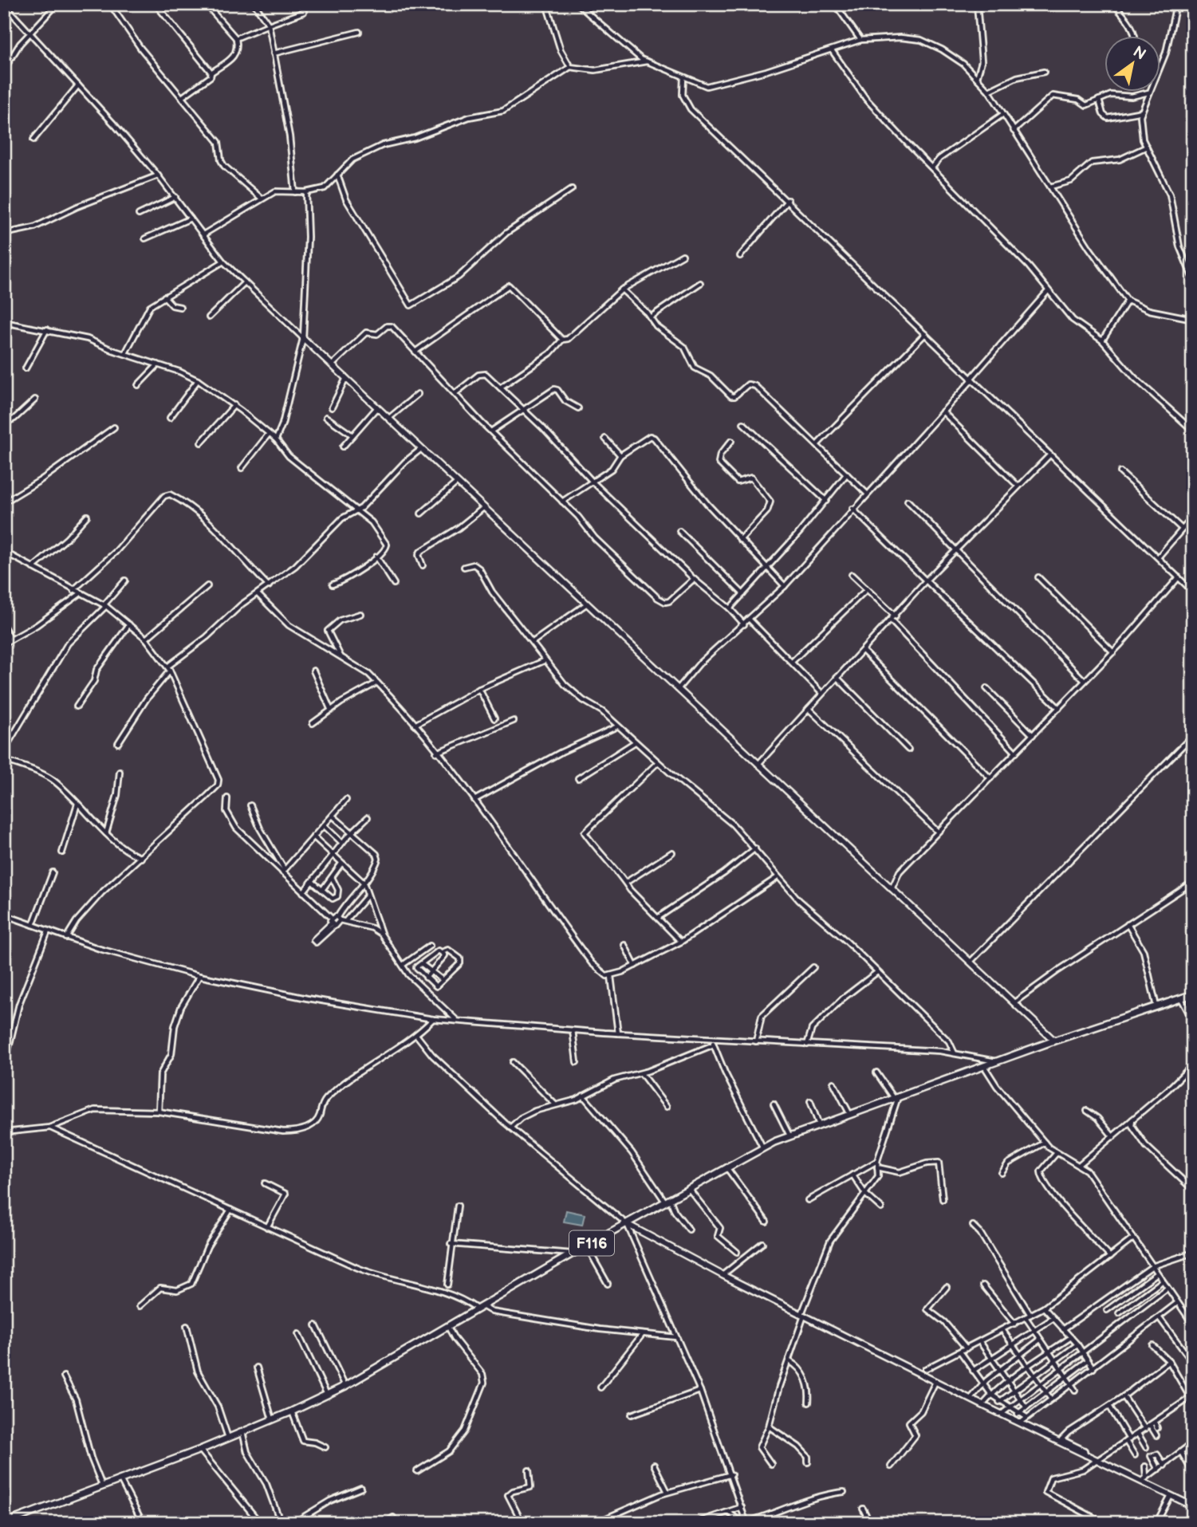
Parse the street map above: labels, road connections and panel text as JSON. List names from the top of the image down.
{
  "streets": {
    "main road": ["F116"]
  },
  "north": "top right"
}
